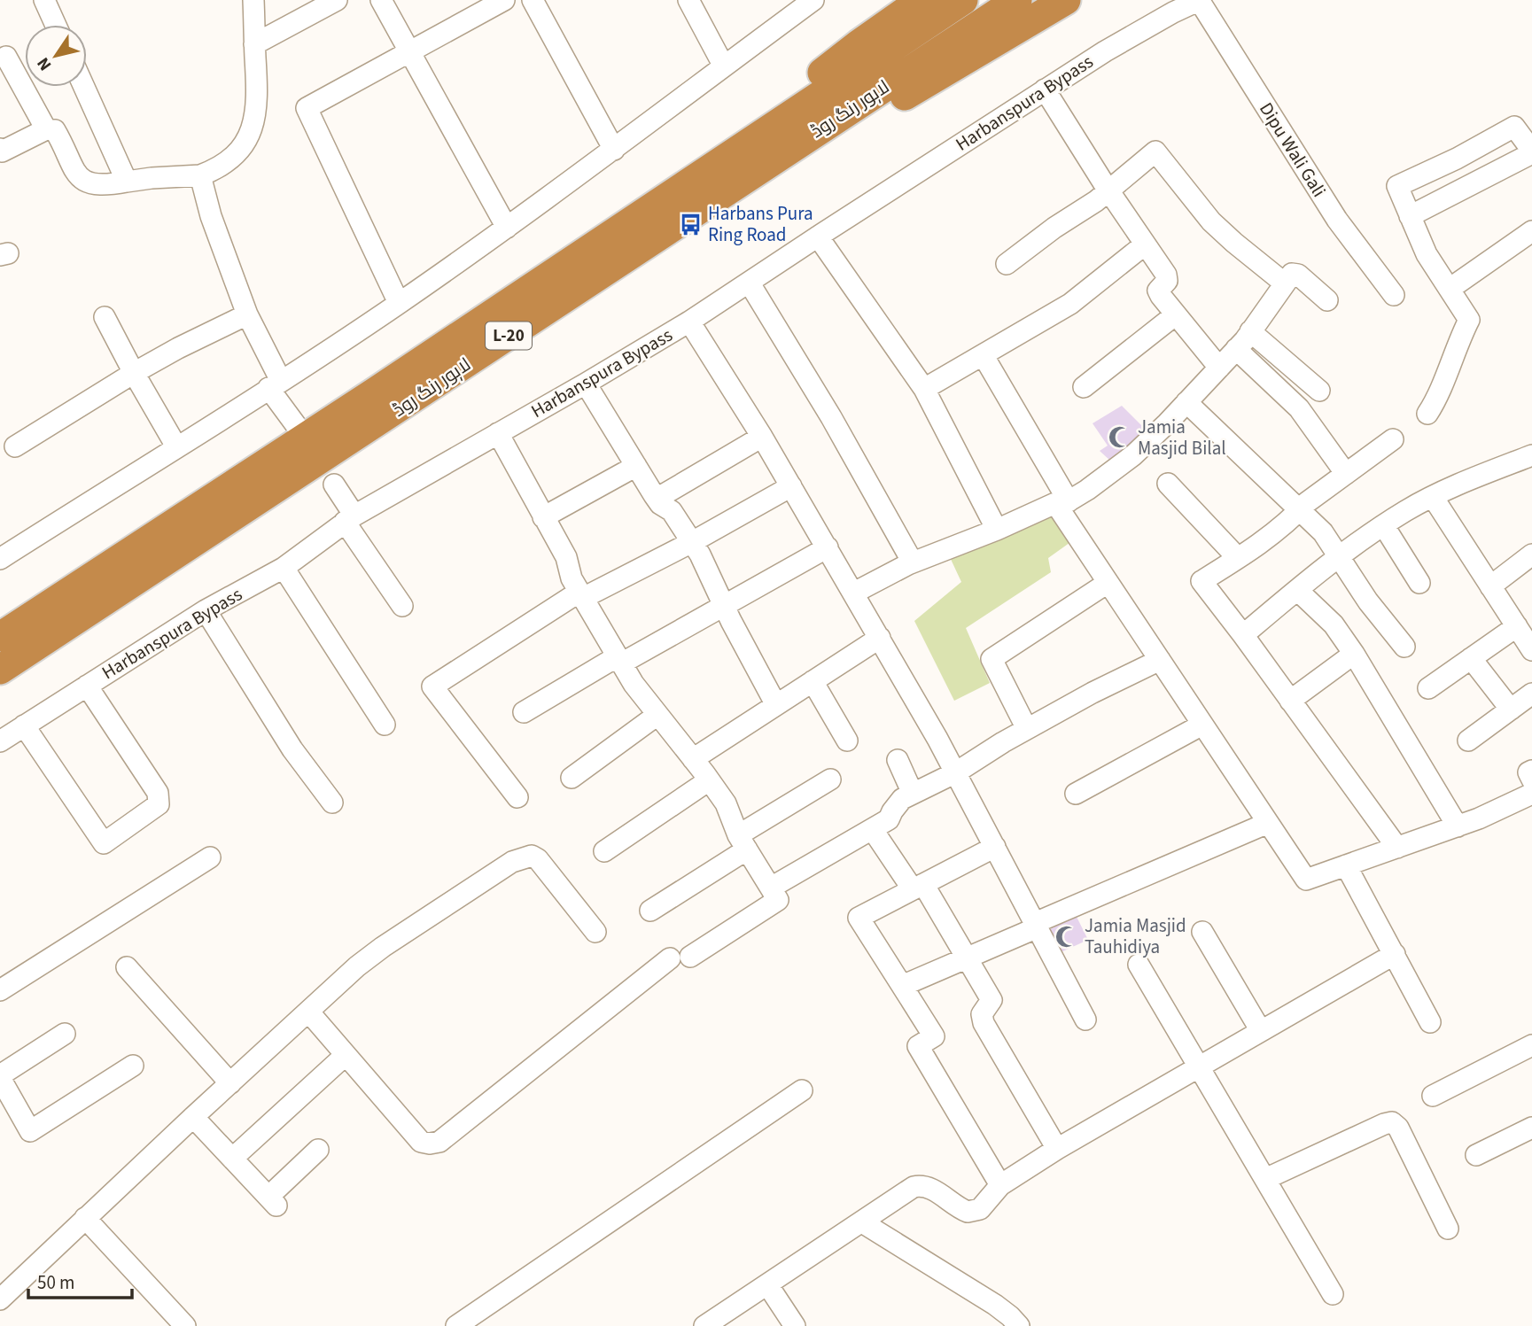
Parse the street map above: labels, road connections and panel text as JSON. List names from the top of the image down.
{
  "streets": {
    "highway": ["لاہور رنگ روڈ", "L-20"],
    "street": ["Harbanspura Bypass", "Dipu Wali Gali"]
  },
  "crossings": [
    ["Harbanspura Bypass", "Dipu Wali Gali"]
  ],
  "places": {
    "bus stop": ["Harbans Pura Ring Road"],
    "mosque": ["Jamia Masjid Bilal", "Jamia Masjid Tauhidiya"]
  },
  "scale_bar": "50 m",
  "north": "bottom left"
}
